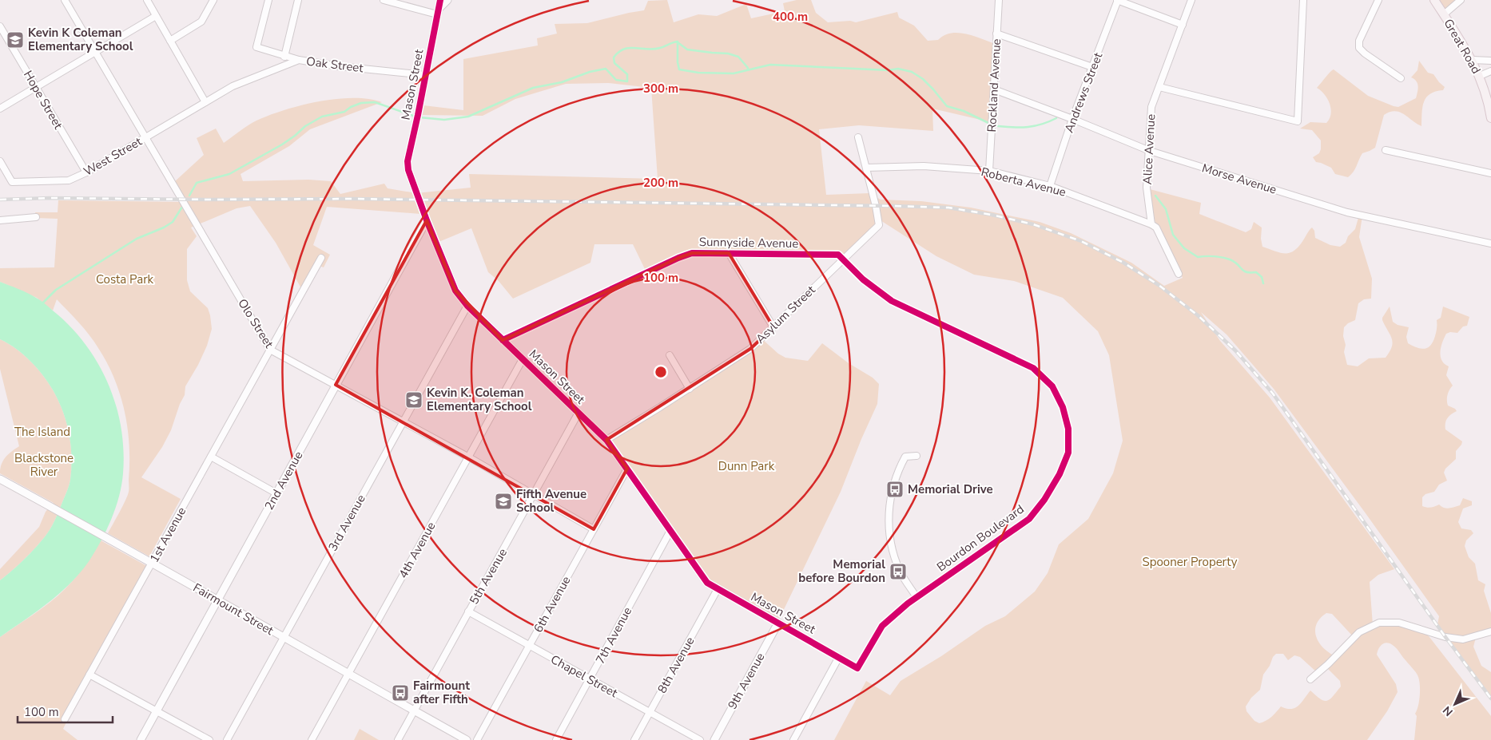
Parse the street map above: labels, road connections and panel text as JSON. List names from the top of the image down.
{
  "streets": {
    "main road": ["Great Road"],
    "street": [
      "Oak Street",
      "Mason Street",
      "Rockland Avenue",
      "Andrews Street",
      "Hope Street",
      "Alice Avenue",
      "West Street",
      "Morse Avenue",
      "Roberta Avenue",
      "Sunnyside Avenue",
      "Asylum Street",
      "Olo Street",
      "2nd Avenue",
      "3rd Avenue",
      "1st Avenue",
      "Bourdon Boulevard",
      "4th Avenue",
      "5th Avenue",
      "6th Avenue",
      "Fairmount Street",
      "7th Avenue",
      "8th Avenue",
      "Chapel Street",
      "9th Avenue"
    ]
  },
  "crossings": [
    ["Oak Street", "Mason Street"],
    ["Oak Street", "West Street"],
    ["Mason Street", "Sunnyside Avenue"],
    ["Mason Street", "Asylum Street"],
    ["Mason Street", "2nd Avenue"],
    ["Mason Street", "3rd Avenue"],
    ["Mason Street", "Bourdon Boulevard"],
    ["Mason Street", "4th Avenue"],
    ["Mason Street", "5th Avenue"],
    ["Mason Street", "6th Avenue"],
    ["Mason Street", "7th Avenue"],
    ["Mason Street", "8th Avenue"],
    ["Mason Street", "9th Avenue"],
    ["Rockland Avenue", "Morse Avenue"],
    ["Rockland Avenue", "Roberta Avenue"],
    ["Andrews Street", "Morse Avenue"],
    ["Andrews Street", "Roberta Avenue"],
    ["Hope Street", "West Street"],
    ["Alice Avenue", "Morse Avenue"],
    ["Alice Avenue", "Roberta Avenue"],
    ["West Street", "Olo Street"],
    ["Roberta Avenue", "Asylum Street"],
    ["Sunnyside Avenue", "Asylum Street"],
    ["Sunnyside Avenue", "Bourdon Boulevard"],
    ["Asylum Street", "Bourdon Boulevard"],
    ["Olo Street", "2nd Avenue"],
    ["Olo Street", "3rd Avenue"],
    ["Olo Street", "1st Avenue"],
    ["Olo Street", "4th Avenue"],
    ["Olo Street", "5th Avenue"],
    ["Olo Street", "6th Avenue"],
    ["2nd Avenue", "Fairmount Street"],
    ["3rd Avenue", "Fairmount Street"],
    ["1st Avenue", "Fairmount Street"],
    ["4th Avenue", "Fairmount Street"],
    ["5th Avenue", "Fairmount Street"],
    ["5th Avenue", "Chapel Street"],
    ["6th Avenue", "Chapel Street"],
    ["7th Avenue", "Chapel Street"],
    ["8th Avenue", "Chapel Street"]
  ],
  "parks": [
    "Costa Park",
    "The Island",
    "Blackstone River",
    "Dunn Park",
    "Spooner Property"
  ],
  "places": {
    "school or university": ["Kevin K Coleman Elementary School", "Kevin K. Coleman Elementary School", "Fifth Avenue School"],
    "bus stop": ["Memorial Drive", "Memorial before Bourdon", "Fairmount after Fifth"]
  },
  "scale_bar": "100 m",
  "north": "bottom left",
  "rings": [
    "400 m",
    "300 m",
    "200 m",
    "100 m"
  ]
}
